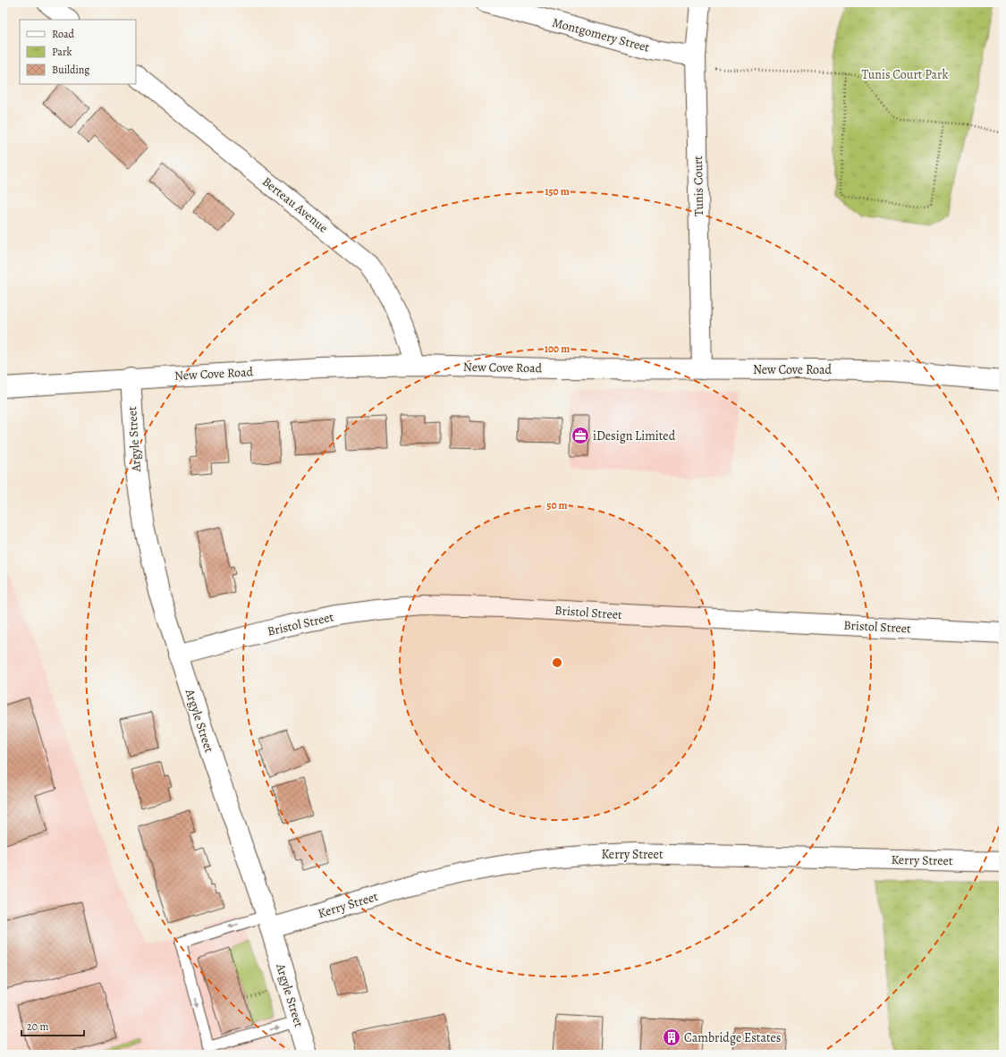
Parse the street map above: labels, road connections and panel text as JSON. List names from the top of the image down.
{
  "streets": {
    "street": [
      "Montgomery Street",
      "Tunis Court",
      "Berteau Avenue",
      "New Cove Road",
      "Argyle Street",
      "Bristol Street",
      "Kerry Street"
    ]
  },
  "crossings": [
    ["Montgomery Street", "Tunis Court"],
    ["Tunis Court", "New Cove Road"],
    ["Berteau Avenue", "New Cove Road"],
    ["New Cove Road", "Argyle Street"],
    ["Argyle Street", "Bristol Street"],
    ["Argyle Street", "Kerry Street"]
  ],
  "parks": ["Tunis Court Park"],
  "places": {
    "office": ["iDesign Limited"],
    "building": ["Cambridge Estates"]
  },
  "legend": ["Road", "Park", "Building"],
  "scale_bar": "20 m",
  "rings": ["150 m", "100 m", "50 m"]
}
